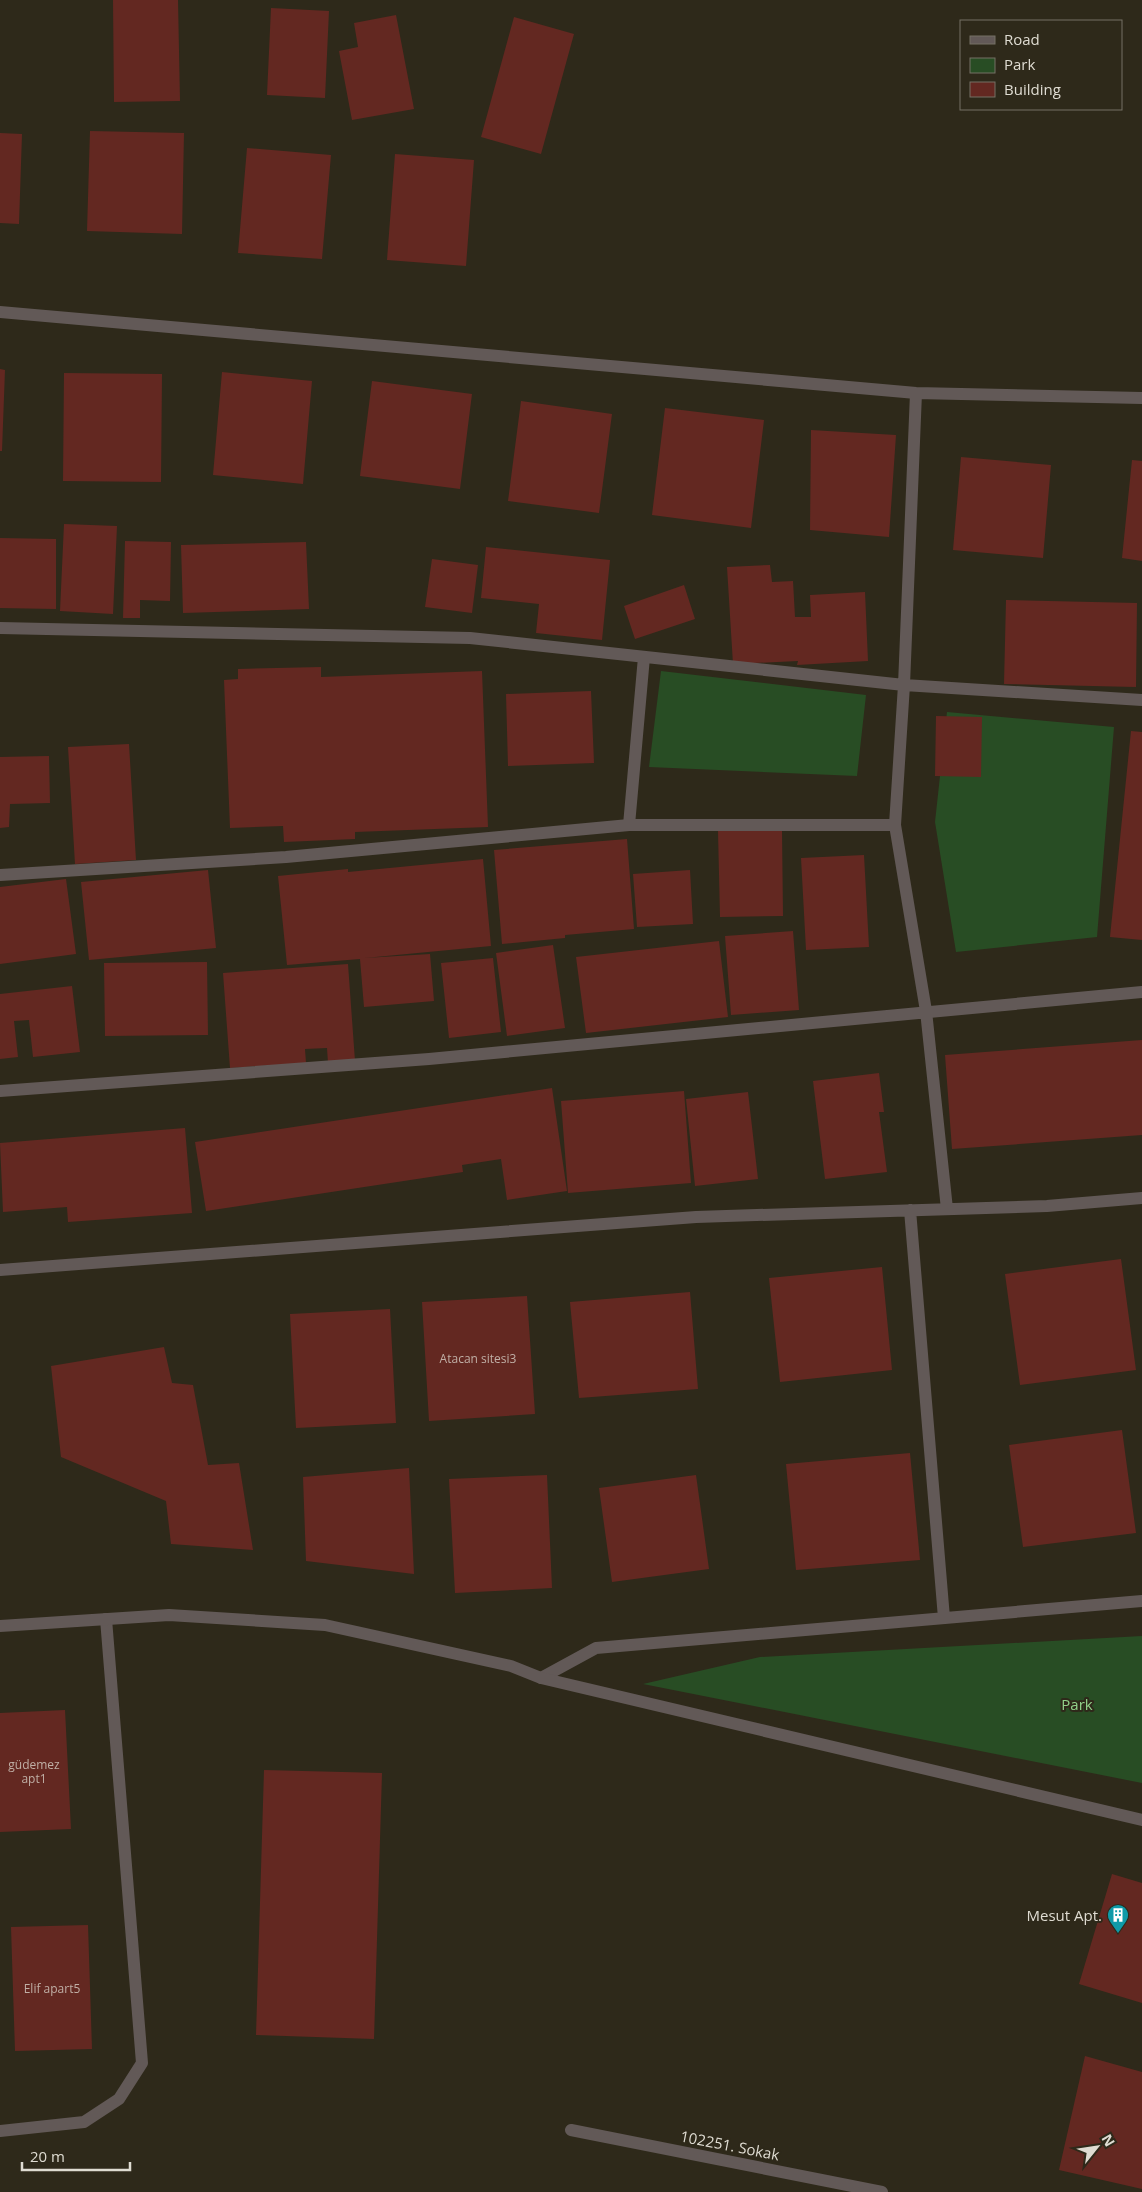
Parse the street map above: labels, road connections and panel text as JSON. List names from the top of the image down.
{
  "streets": {
    "street": ["102251. Sokak"]
  },
  "parks": ["Park"],
  "places": {
    "building": ["Mesut Apt."]
  },
  "house_numbers": ["Atacan sitesi3", "güdemez apt1", "Elif apart5"],
  "legend": ["Road", "Park", "Building"],
  "scale_bar": "20 m",
  "north": "top right"
}
